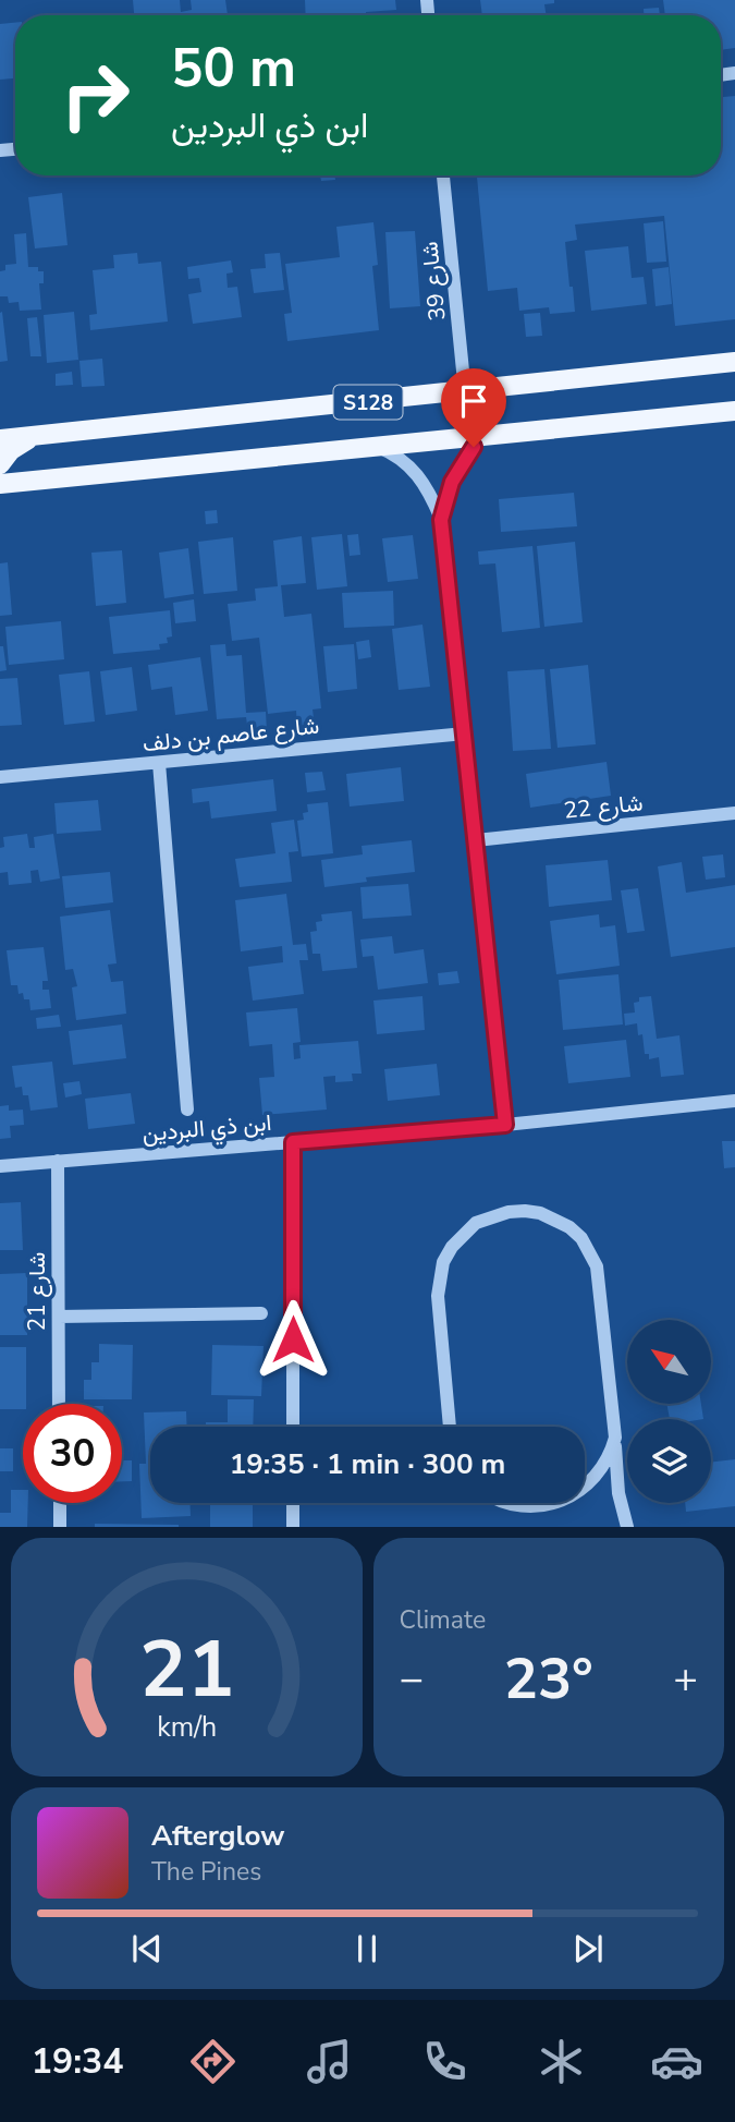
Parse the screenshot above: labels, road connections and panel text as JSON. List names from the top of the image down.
{
  "streets": {
    "main road": ["S128"],
    "street": [
      "شارع 39",
      "شارع عاصم بن دلف",
      "شارع 22",
      "ابن ذي البردين",
      "شارع 21"
    ]
  },
  "crossings": [
    ["شارع 39", "S128"],
    ["ابن ذي البردين", "شارع 21"]
  ],
  "north": "top left",
  "page": {
    "turn": ["50 m", "ابن ذي البردين"],
    "limit": "30",
    "trip": "19:35 · 1 min · 300 m",
    "tile": "Climate",
    "heat": ["−", "23°", "+"],
    "song": ["Afterglow", "The Pines"],
    "tabs": "19:34",
    "gauge": ["21", "km/h"]
  }
}
